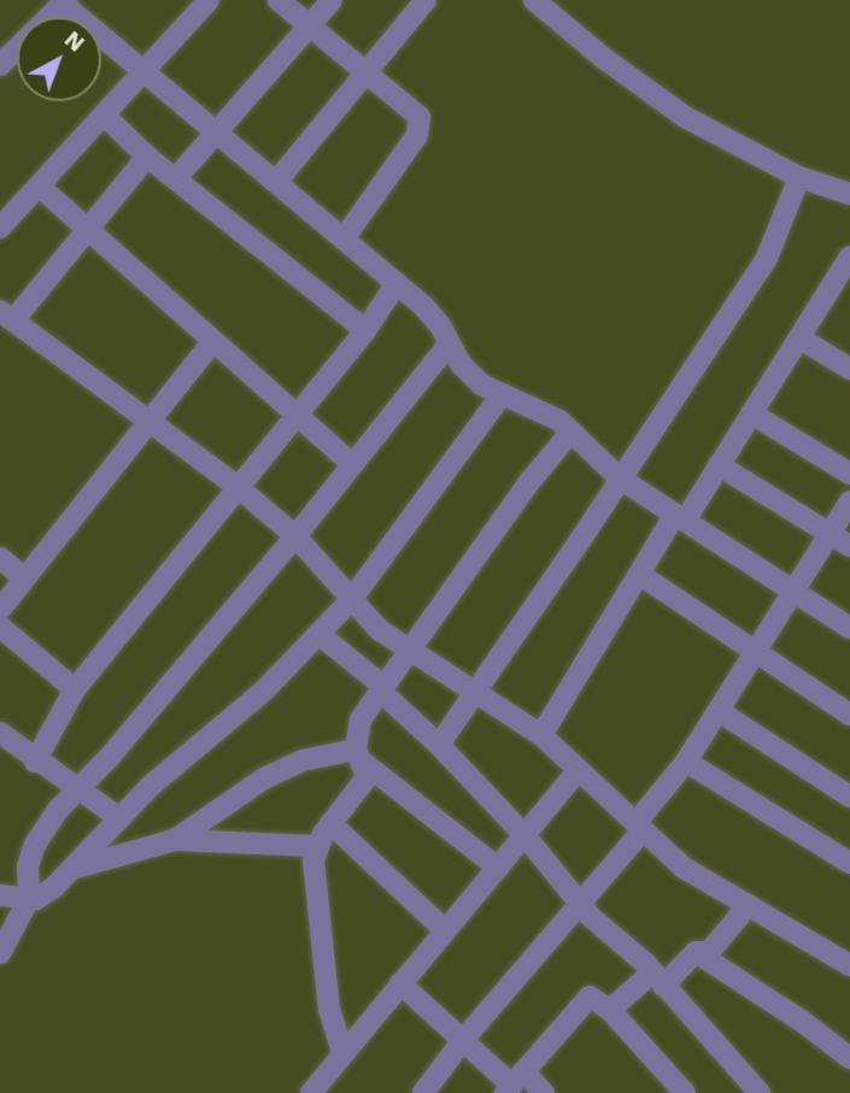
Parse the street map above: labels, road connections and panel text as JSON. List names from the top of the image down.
{
  "north": "top right"
}
